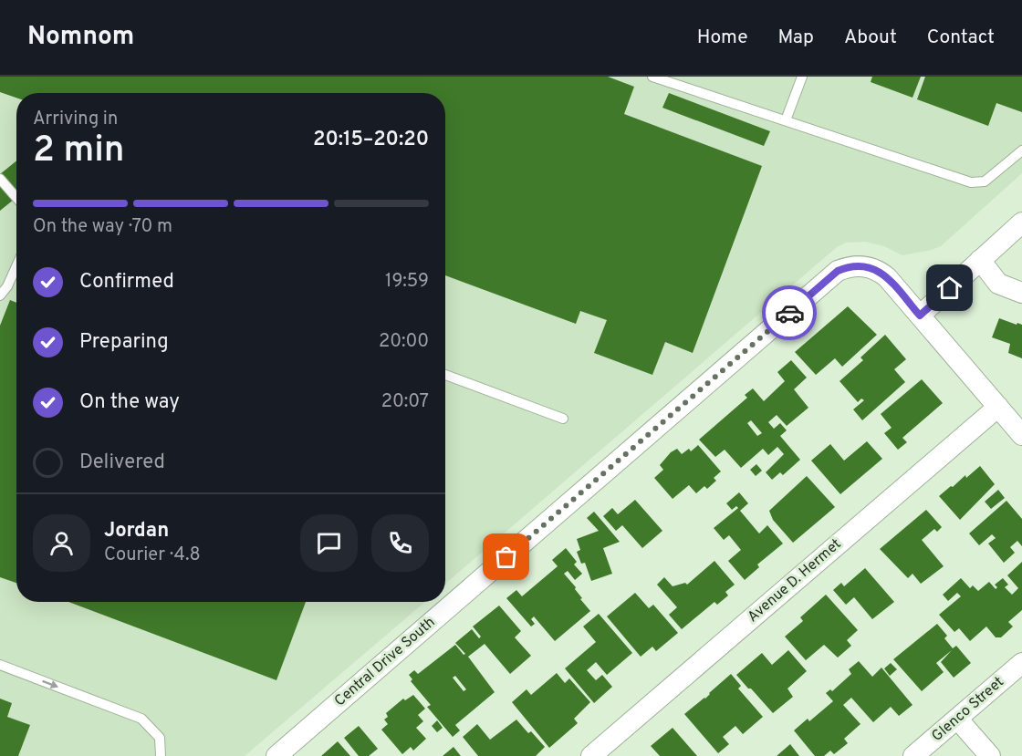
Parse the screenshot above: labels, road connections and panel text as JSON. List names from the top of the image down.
{
  "streets": {
    "street": ["Avenue D. Hermet", "Central Drive South", "Glenco Street"]
  },
  "crossings": [
    ["Avenue D. Hermet", "Central Drive South"]
  ],
  "page": {
    "header": "Nomnom",
    "nav": [
      "Home",
      "Map",
      "About",
      "Contact"
    ],
    "heading": ["2 min", "Arriving in", "20:15–20:20"],
    "panel": ["Jordan", "Courier · 4.8"],
    "bar": "On the way · 70 m",
    "list": [
      ["Confirmed", "19:59"],
      ["Preparing", "20:00"],
      ["On the way", "20:07"],
      "Delivered"
    ]
  }
}
